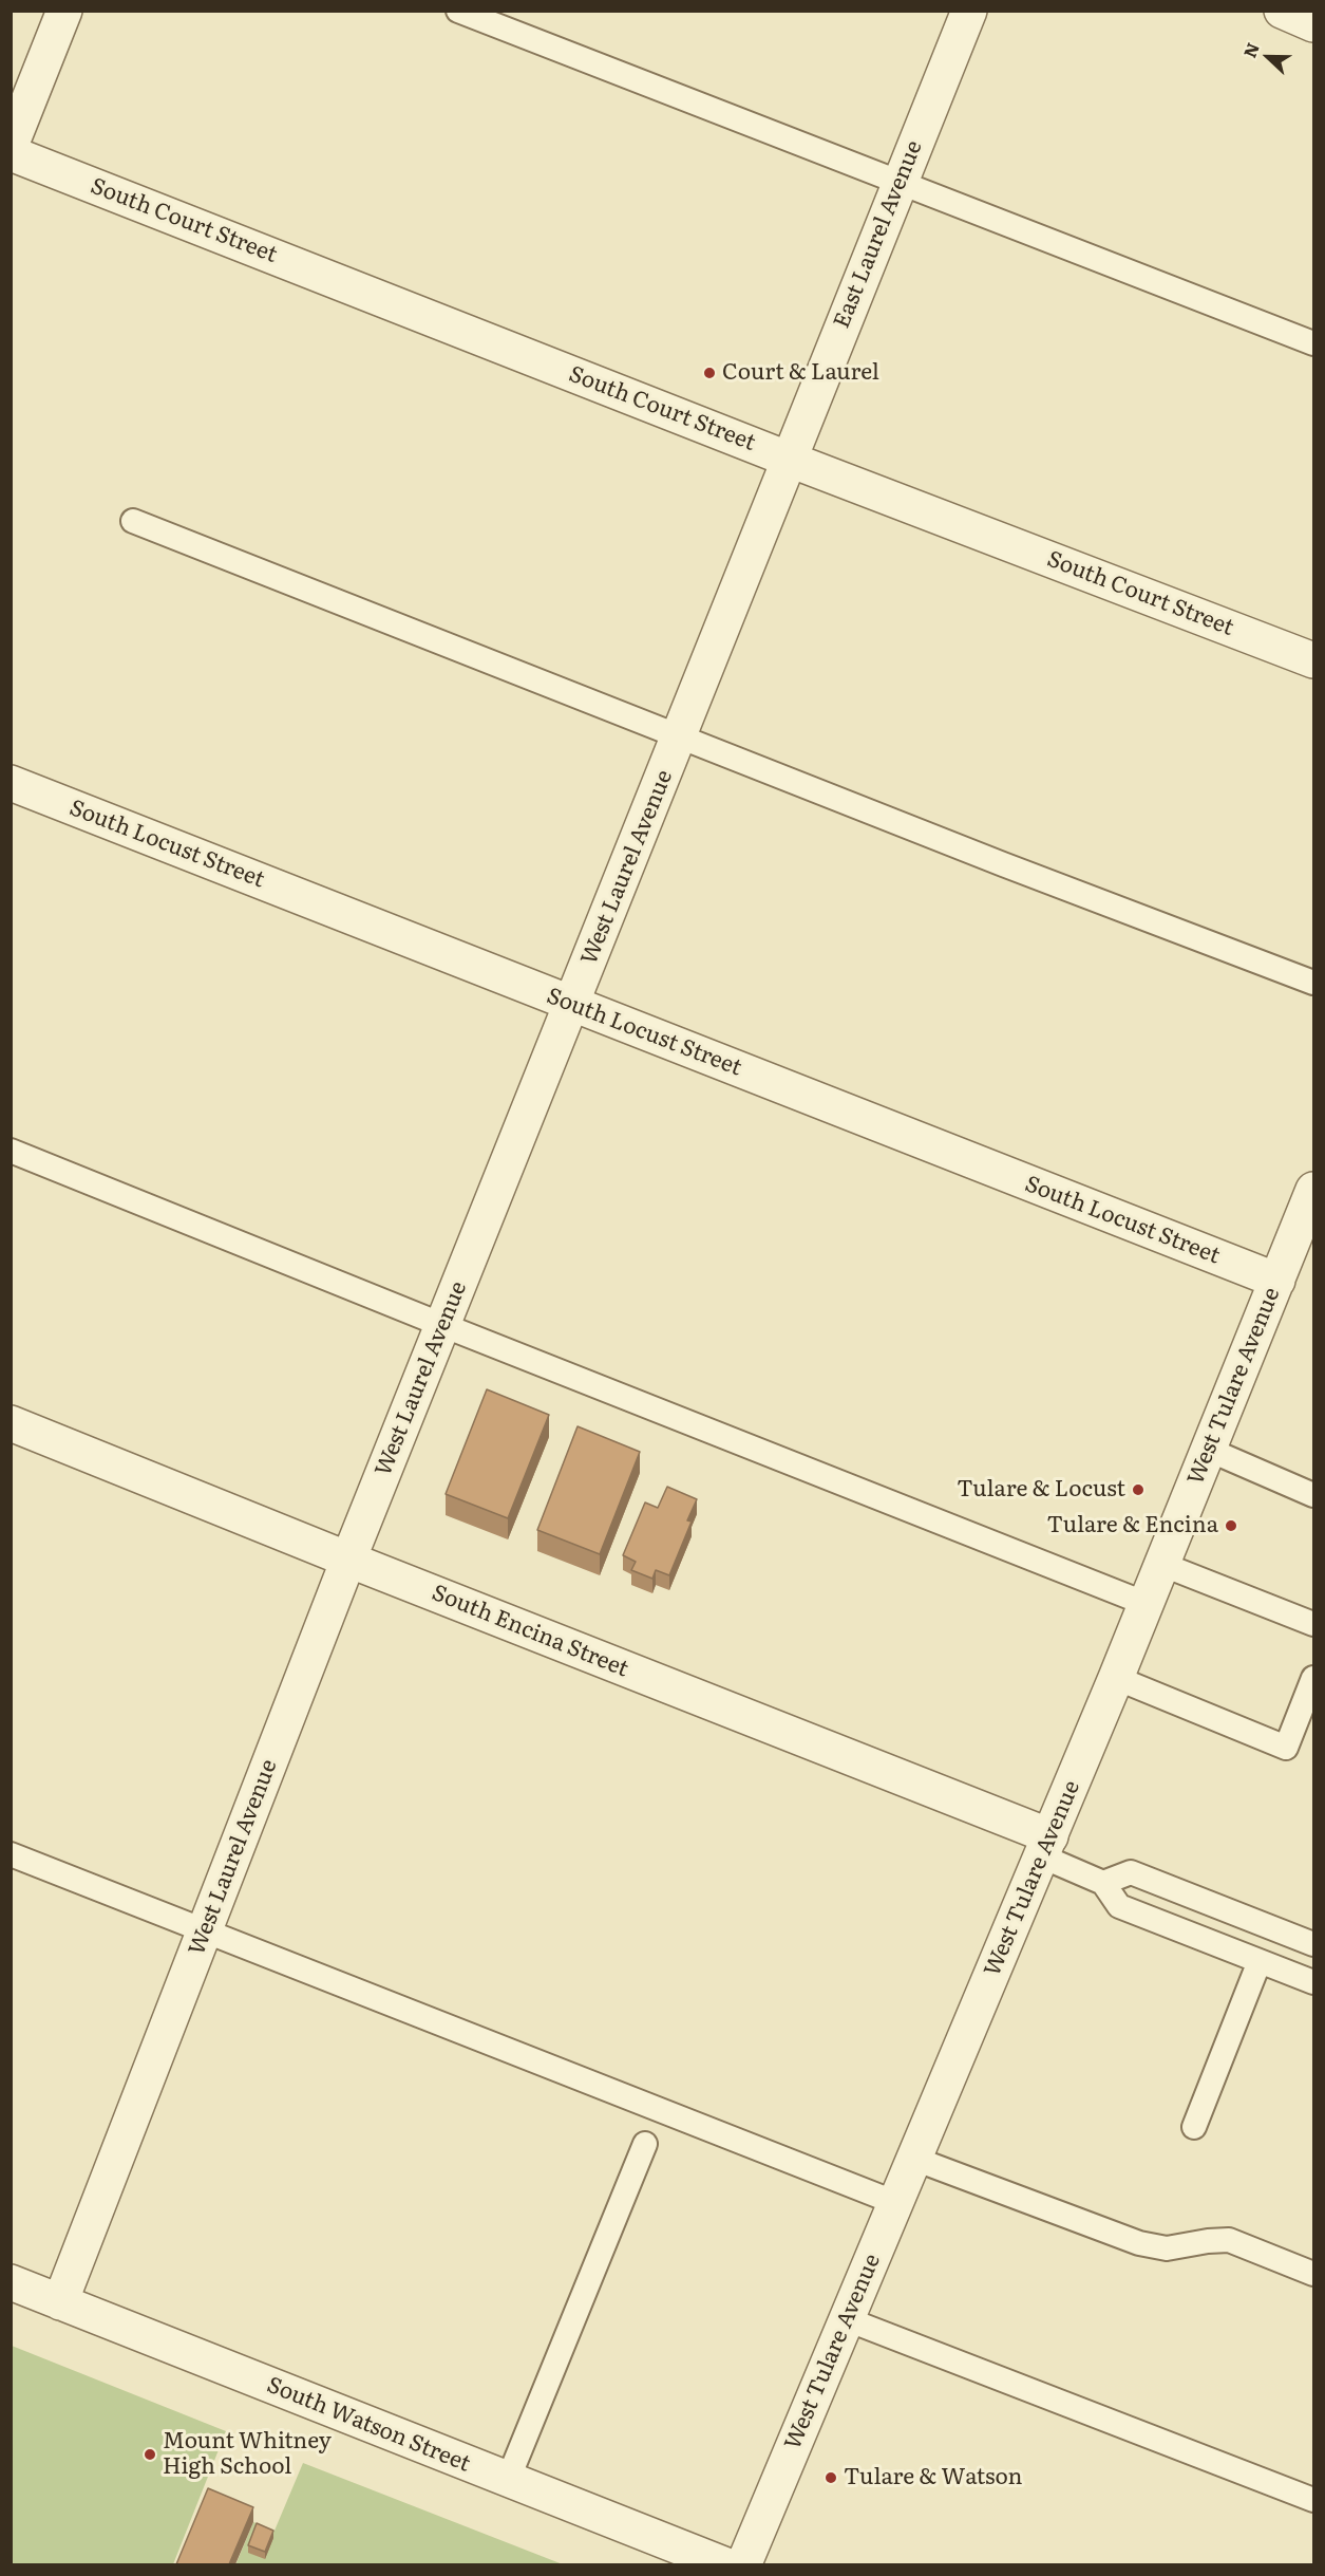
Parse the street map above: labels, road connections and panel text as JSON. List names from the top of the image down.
{
  "streets": {
    "street": [
      "South Court Street",
      "East Laurel Avenue",
      "South Locust Street",
      "West Laurel Avenue",
      "West Tulare Avenue",
      "South Encina Street",
      "South Watson Street"
    ]
  },
  "crossings": [
    ["South Court Street", "East Laurel Avenue"],
    ["South Court Street", "West Laurel Avenue"],
    ["East Laurel Avenue", "West Laurel Avenue"],
    ["South Locust Street", "West Laurel Avenue"],
    ["South Locust Street", "West Tulare Avenue"],
    ["West Laurel Avenue", "South Encina Street"],
    ["West Laurel Avenue", "South Watson Street"],
    ["West Tulare Avenue", "South Encina Street"]
  ],
  "places": [
    "Court & Laurel",
    "Tulare & Locust",
    "Tulare & Encina",
    "Mount Whitney High School",
    "Tulare & Watson"
  ],
  "north": "left"
}
